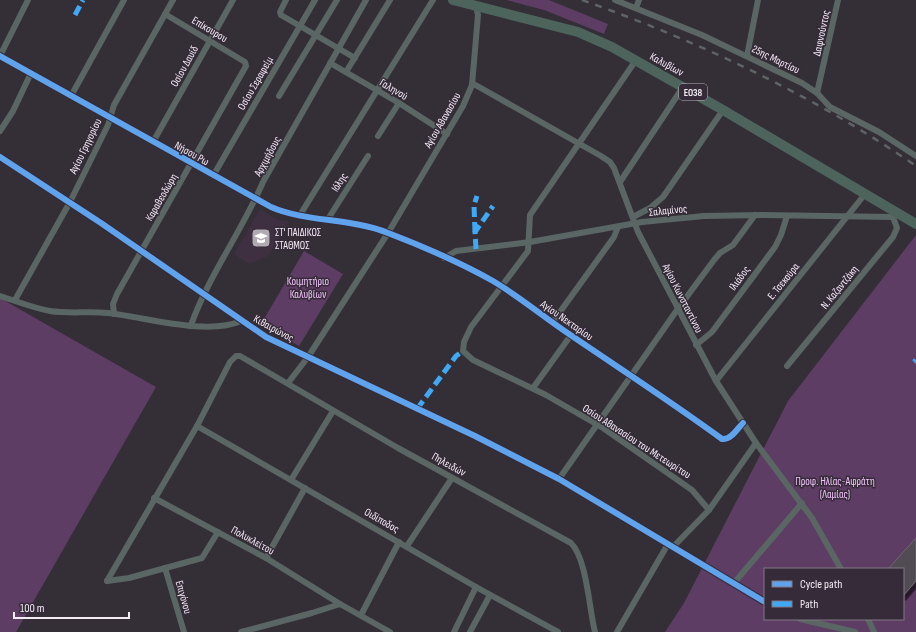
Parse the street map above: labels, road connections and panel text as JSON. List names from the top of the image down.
{
  "streets": {
    "main road": ["Καλυβίων", "ΕΟ38"],
    "street": [
      "Επίκουρου",
      "Δαφνούντος",
      "25ης Μαρτίου",
      "Οσίου Δαυίδ",
      "Οσίου Σεραφείμ",
      "Γαληνού",
      "Αγίου Αθανασίου",
      "Αγίου Γρηγορίου",
      "Νήσου Ρω",
      "Αρχιμήδους",
      "Ιόλης",
      "Καραθεοδώρη",
      "Σαλαμίνος",
      "Ιλιάδος",
      "Ε. Τσεκούρα",
      "Ν. Καζαντζάκη",
      "Αγίου Κωνσταντίνου",
      "Αγίου Νεκταρίου",
      "Κιθαιρώνος",
      "Οσίου Αθανασίου του Μετεωρίτου",
      "Πηλειδών",
      "Οιδίποδος",
      "Πολυκλείτου",
      "Επιγόνου"
    ]
  },
  "crossings": [
    ["Επίκουρου", "Οσίου Δαυίδ"],
    ["Επίκουρου", "Αγίου Γρηγορίου"],
    ["Επίκουρου", "Καραθεοδώρη"],
    ["Δαφνούντος", "25ης Μαρτίου"],
    ["Καλυβίων", "Αγίου Αθανασίου"],
    ["Καλυβίων", "Σαλαμίνος"],
    ["Καλυβίων", "Ε. Τσεκούρα"],
    ["Καλυβίων", "Ν. Καζαντζάκη"],
    ["Οσίου Δαυίδ", "Νήσου Ρω"],
    ["Οσίου Σεραφείμ", "Νήσου Ρω"],
    ["Γαληνού", "Αγίου Αθανασίου"],
    ["Γαληνού", "Αρχιμήδους"],
    ["Αγίου Αθανασίου", "Νήσου Ρω"],
    ["Αγίου Αθανασίου", "Αγίου Κωνσταντίνου"],
    ["Αγίου Αθανασίου", "Αγίου Νεκταρίου"],
    ["Αγίου Αθανασίου", "Κιθαιρώνος"],
    ["Αγίου Αθανασίου", "Πηλειδών"],
    ["Αγίου Γρηγορίου", "Νήσου Ρω"],
    ["Αγίου Γρηγορίου", "Κιθαιρώνος"],
    ["Νήσου Ρω", "Αρχιμήδους"],
    ["Νήσου Ρω", "Ιόλης"],
    ["Νήσου Ρω", "Καραθεοδώρη"],
    ["Νήσου Ρω", "Αγίου Νεκταρίου"],
    ["Αρχιμήδους", "Κιθαιρώνος"],
    ["Καραθεοδώρη", "Κιθαιρώνος"],
    ["Σαλαμίνος", "Ιλιάδος"],
    ["Σαλαμίνος", "Ε. Τσεκούρα"],
    ["Σαλαμίνος", "Ν. Καζαντζάκη"],
    ["Σαλαμίνος", "Αγίου Κωνσταντίνου"],
    ["Σαλαμίνος", "Αγίου Νεκταρίου"],
    ["Ιλιάδος", "Αγίου Κωνσταντίνου"],
    ["Ε. Τσεκούρα", "Αγίου Κωνσταντίνου"],
    ["Αγίου Κωνσταντίνου", "Αγίου Νεκταρίου"],
    ["Αγίου Νεκταρίου", "Οσίου Αθανασίου του Μετεωρίτου"],
    ["Πηλειδών", "Οιδίποδος"]
  ],
  "parks": ["Κοιμητήριο Καλυβίων", "Προφ. Ηλίας-Αφράτη (Λαμίας)"],
  "places": {
    "school or university": ["ΣΤ' ΠΑΙΔΙΚΟΣ ΣΤΑΘΜΟΣ"]
  },
  "legend": ["Cycle path", "Path"],
  "scale_bar": "100 m"
}
